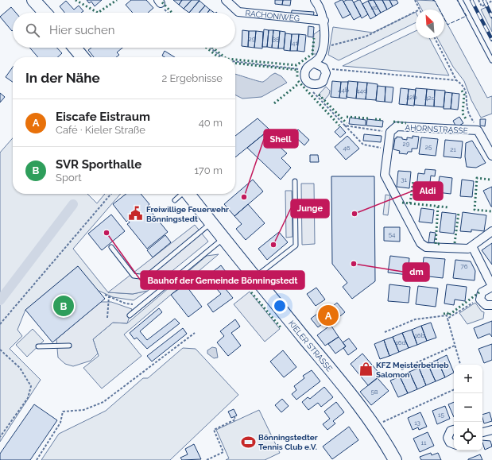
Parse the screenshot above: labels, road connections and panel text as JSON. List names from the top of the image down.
{
  "streets": {
    "main road": ["KIELER STRASSE"],
    "street": ["RACHONIWEG", "AHORNSTRASSE"]
  },
  "places": {
    "other": [
      "Shell",
      "Aldi",
      "Bauhof der Gemeinde Bönningstedt",
      "Junge",
      "dm"
    ],
    "public building": ["Freiwillige Feuerwehr Bönningstedt"],
    "shop": ["KFZ Meisterbetrieb Salomon"],
    "sports": ["Bönningstedter Tennis Club e.V."]
  },
  "house_numbers": [
    "46",
    "29",
    "35",
    "41",
    "44b",
    "44d",
    "42b",
    "42d",
    "29",
    "25",
    "46",
    "21",
    "31",
    "54",
    "76",
    "16b",
    "16d",
    "58",
    "15",
    "13",
    "11"
  ],
  "north": "top left",
  "page": {
    "search": "Hier suchen",
    "heading": ["In der Nähe", "2 Ergebnisse"],
    "list": [
      {
        "mark": "A",
        "name": "Eiscafe Eistraum",
        "note": "Café · Kieler Straße",
        "value": "40 m"
      },
      {
        "mark": "B",
        "name": "SVR Sporthalle",
        "note": "Sport",
        "value": "170 m"
      }
    ],
    "pins": ["B", "A"],
    "map_buttons": ["+", "−"]
  }
}
